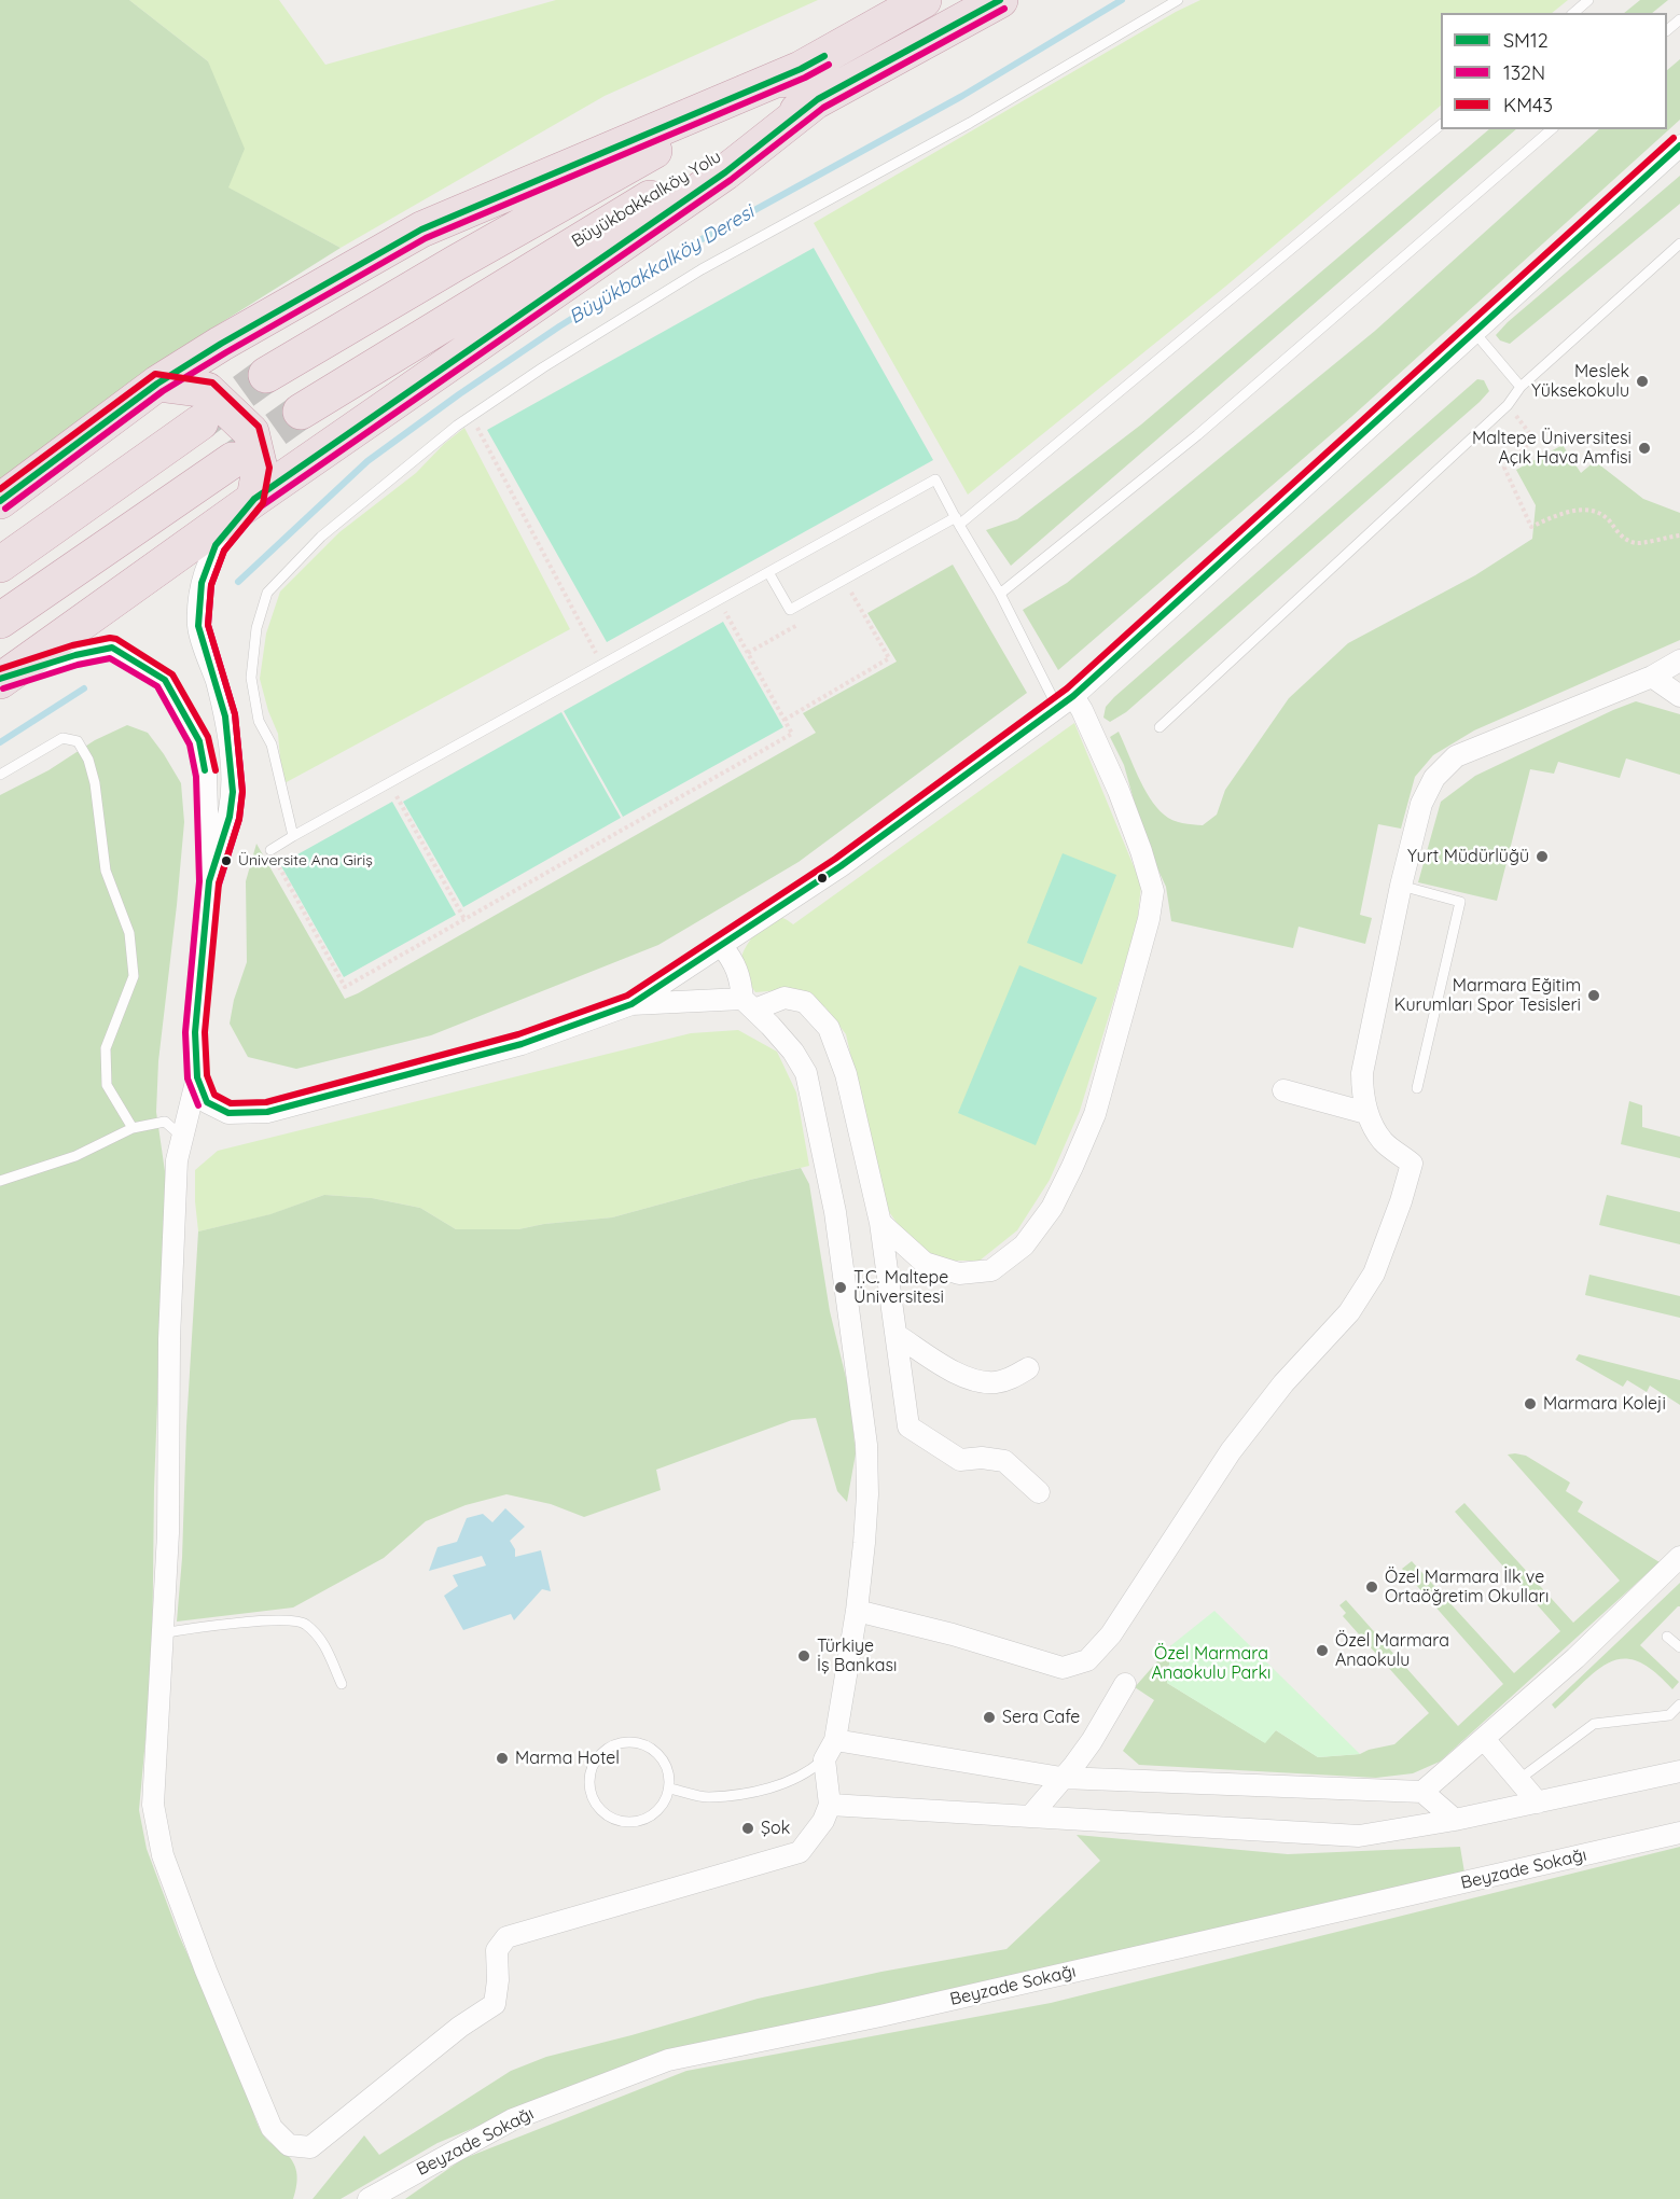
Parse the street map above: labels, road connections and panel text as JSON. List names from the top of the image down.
{
  "streets": {
    "highway": ["Büyükbakkalköy Yolu"],
    "street": ["Beyzade Sokağı"]
  },
  "water": ["Büyükbakkalköy Deresi"],
  "parks": ["Özel Marmara Anaokulu Parkı"],
  "places": [
    "Meslek Yüksekokulu",
    "Maltepe Üniversitesi Açık Hava Amfisi",
    "Yurt Müdürlüğü",
    "Üniversite Ana Giriş",
    "Marmara Eğitim Kurumları Spor Tesisleri",
    "T.C. Maltepe Üniversitesi",
    "Marmara Koleji",
    "Özel Marmara İlk ve Ortaöğretim Okulları",
    "Özel Marmara Anaokulu",
    "Türkiye İş Bankası",
    "Sera Cafe",
    "Marma Hotel",
    "Şok"
  ],
  "lines": ["transit line SM12", "transit line 132N", "transit line KM43"],
  "legend": ["SM12", "132N", "KM43"]
}
